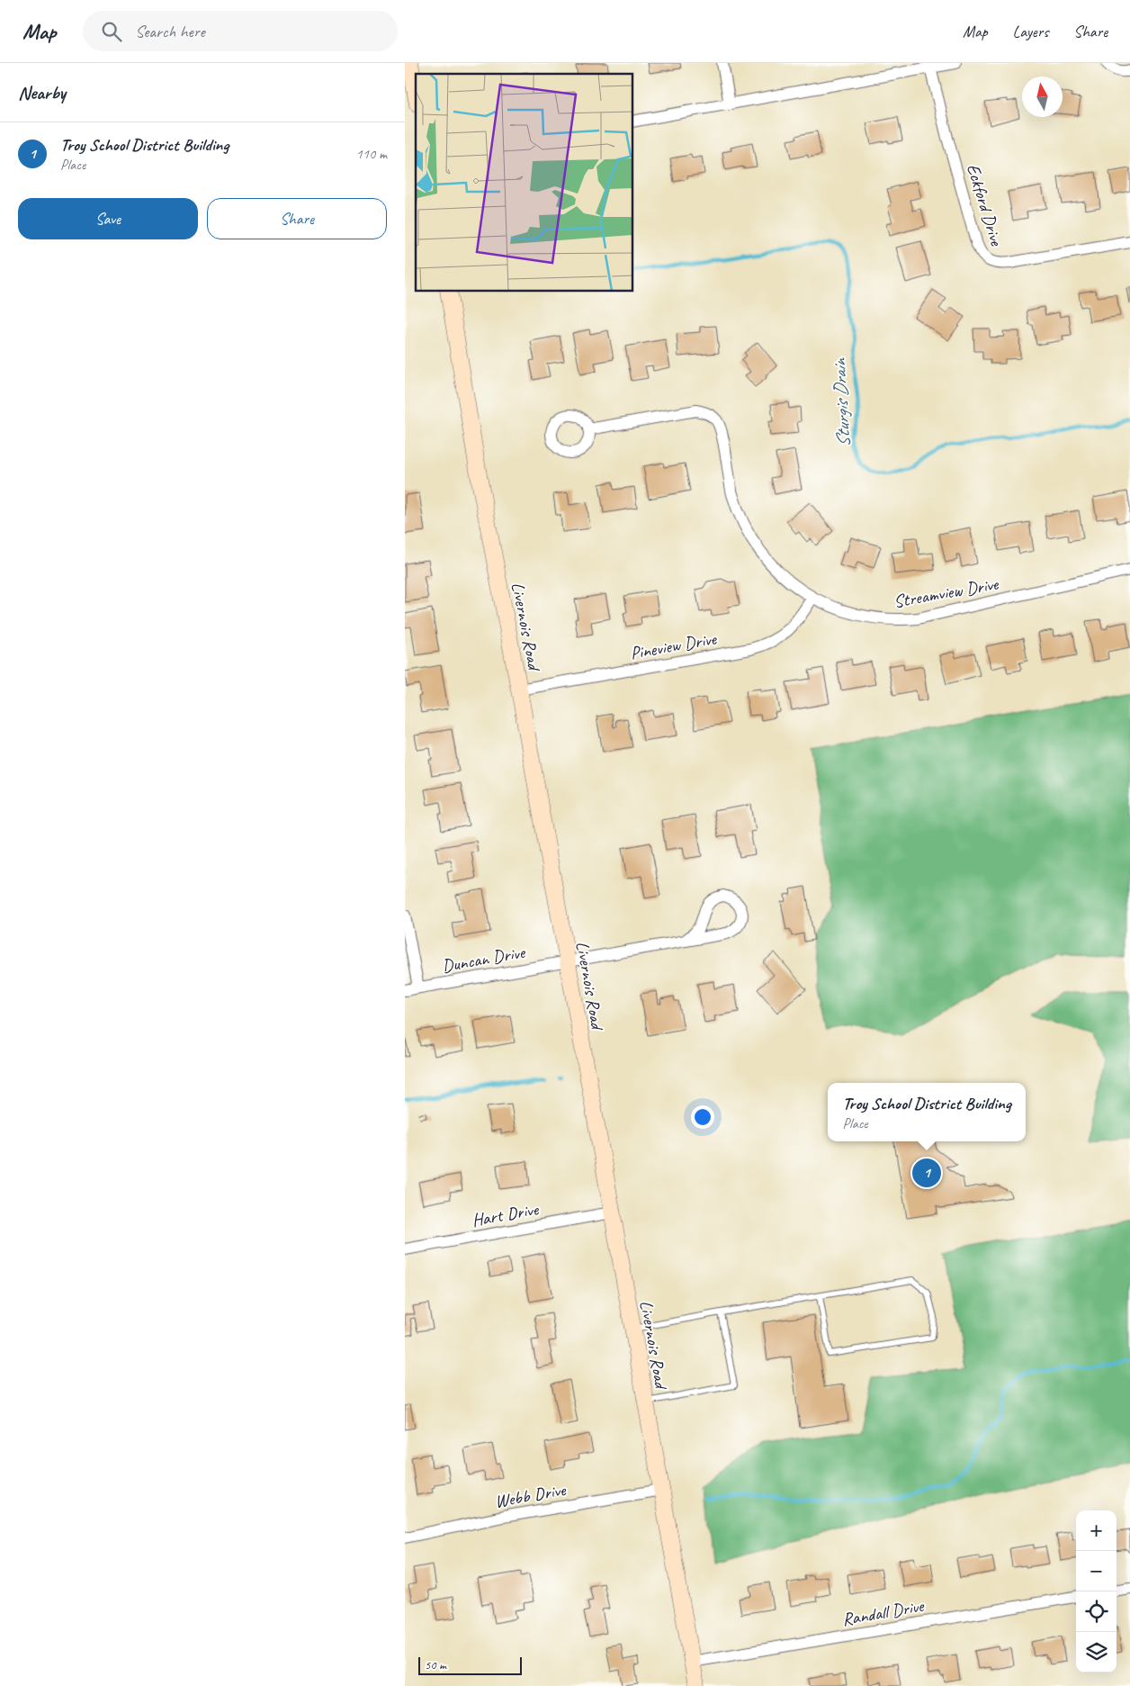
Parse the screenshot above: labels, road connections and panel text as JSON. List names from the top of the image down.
{
  "streets": {
    "main road": ["Livernois Road"],
    "street": [
      "Eckford Drive",
      "Streamview Drive",
      "Pineview Drive",
      "Duncan Drive",
      "Hart Drive",
      "Webb Drive",
      "Randall Drive"
    ]
  },
  "crossings": [
    ["Streamview Drive", "Pineview Drive"],
    ["Livernois Road", "Pineview Drive"],
    ["Livernois Road", "Duncan Drive"],
    ["Livernois Road", "Hart Drive"],
    ["Livernois Road", "Webb Drive"],
    ["Livernois Road", "Randall Drive"]
  ],
  "water": ["Sturgis Drain"],
  "scale_bar": "50 m",
  "north": "top",
  "page": {
    "header": "Map",
    "search": "Search here",
    "nav": ["Map", "Layers", "Share"],
    "heading": "Nearby",
    "list": [
      {
        "mark": "1",
        "name": "Troy School District Building",
        "note": "Place",
        "value": "110 m"
      }
    ],
    "buttons": ["Save", "Share"],
    "popup": ["Troy School District Building", "Place"],
    "pins": "1",
    "map_buttons": ["+", "−"],
    "scale": "50 m"
  }
}
